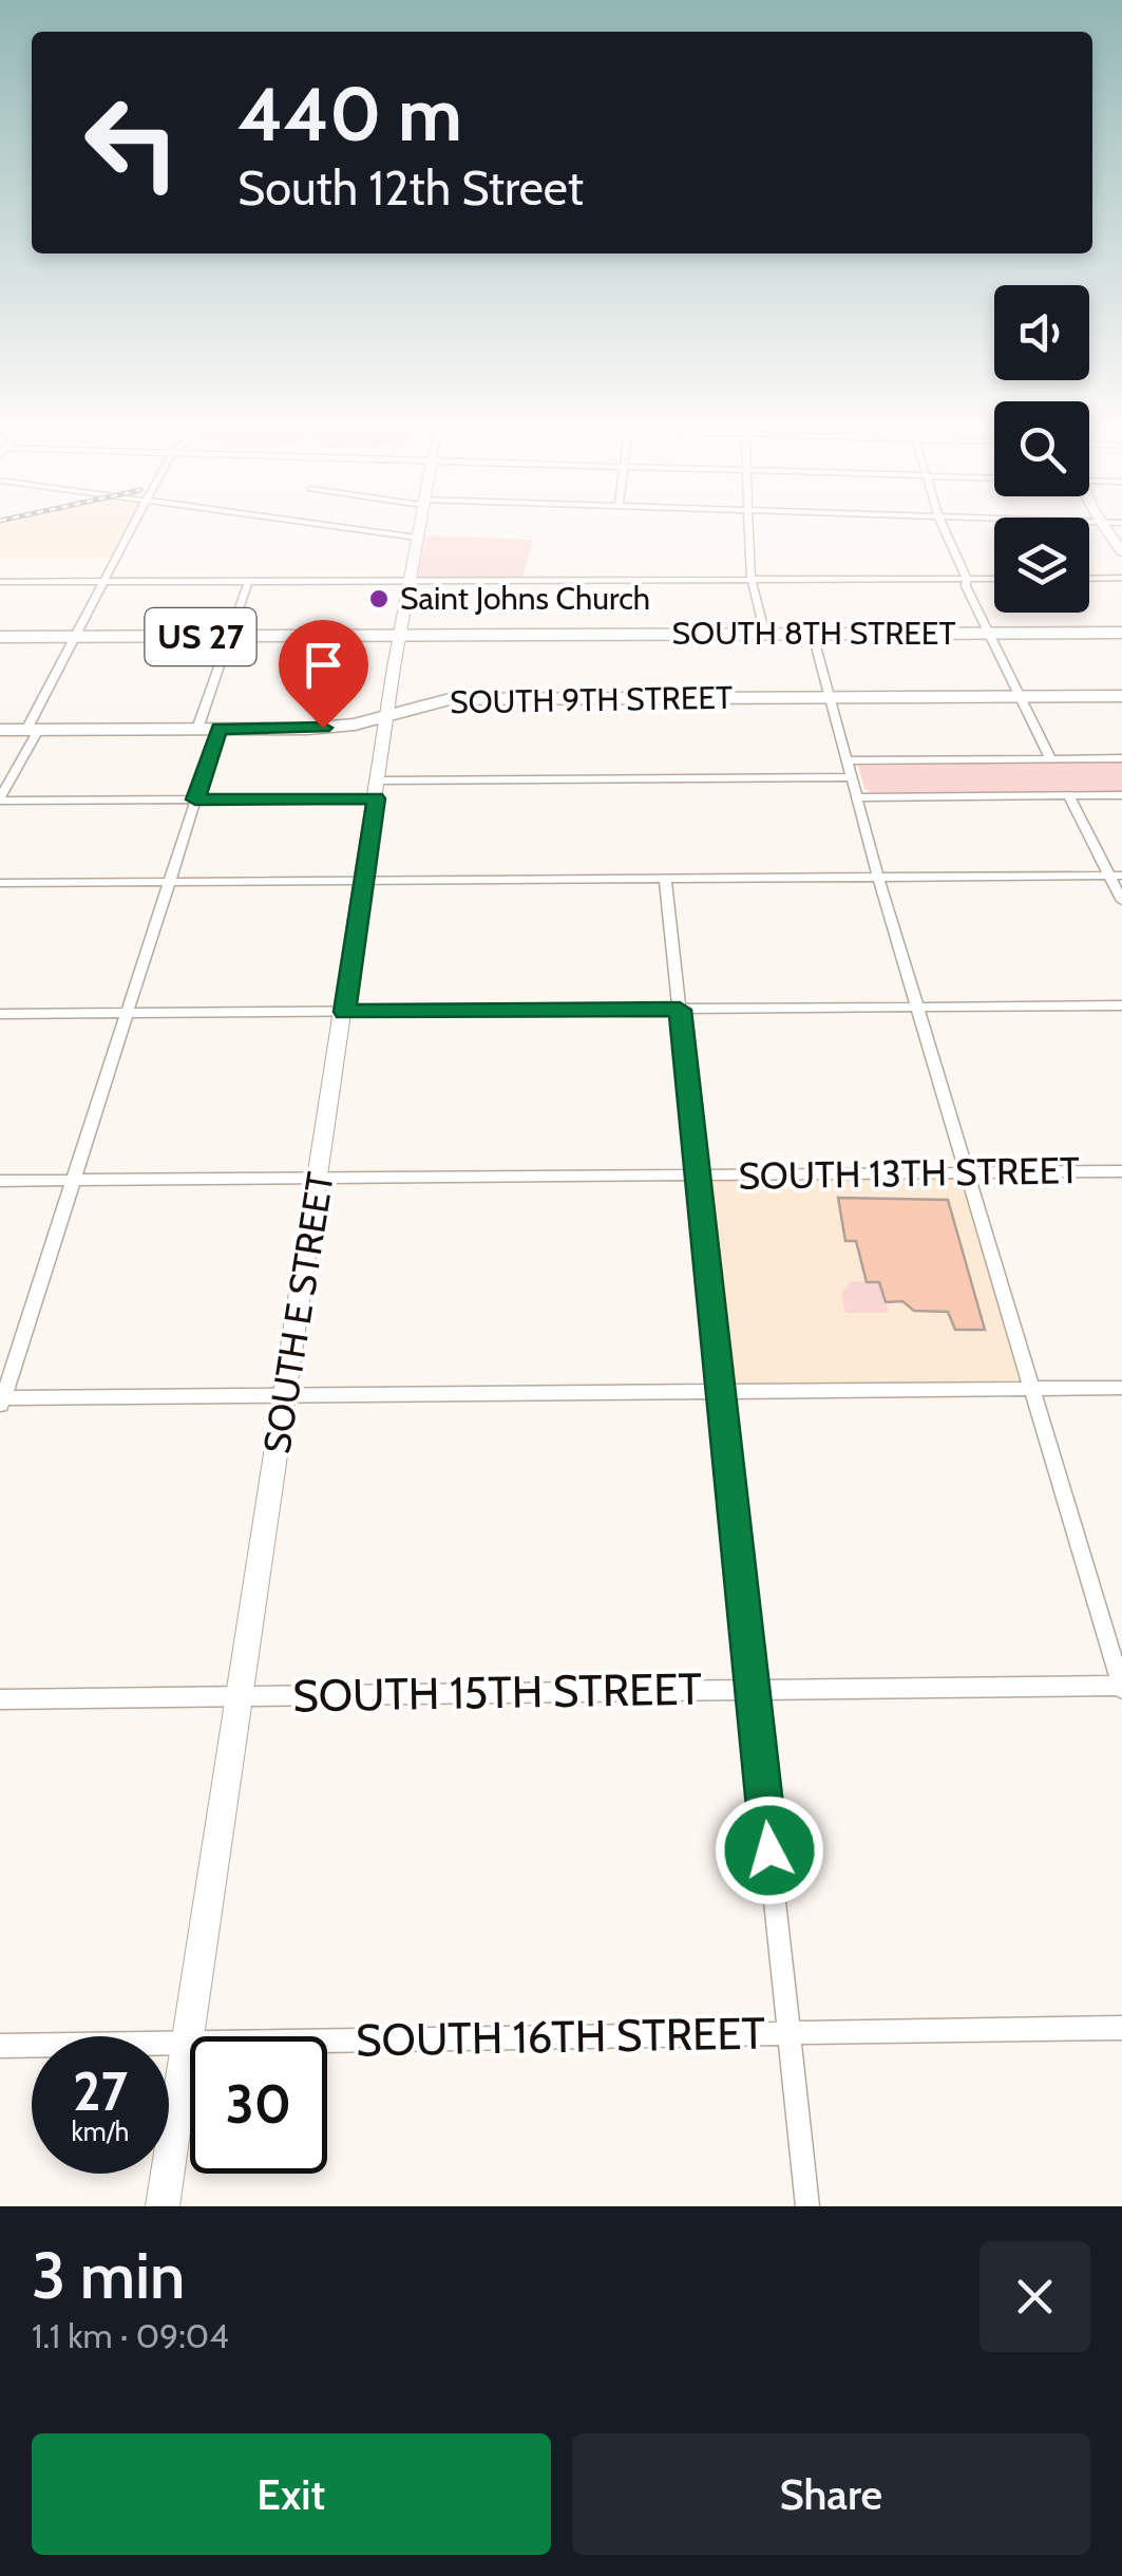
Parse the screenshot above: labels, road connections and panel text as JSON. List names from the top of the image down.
{
  "streets": {
    "highway": ["SOUTH 8TH STREET", "US 27", "SOUTH 9TH STREET"],
    "street": [
      "SOUTH 13TH STREET",
      "SOUTH E STREET",
      "SOUTH 15TH STREET",
      "SOUTH 16TH STREET"
    ]
  },
  "crossings": [
    ["SOUTH 8TH STREET", "SOUTH E STREET"],
    ["SOUTH 9TH STREET", "SOUTH E STREET"],
    ["SOUTH 13TH STREET", "SOUTH E STREET"],
    ["SOUTH E STREET", "SOUTH 15TH STREET"],
    ["SOUTH E STREET", "SOUTH 16TH STREET"]
  ],
  "places": ["Saint Johns Church"],
  "page": {
    "turn": ["440 m", "South 12th Street"],
    "speed": "27 km/h",
    "limit": "30",
    "heading": ["3 min", "1.1 km · 09:04"],
    "buttons": ["Exit", "Share"]
  }
}
